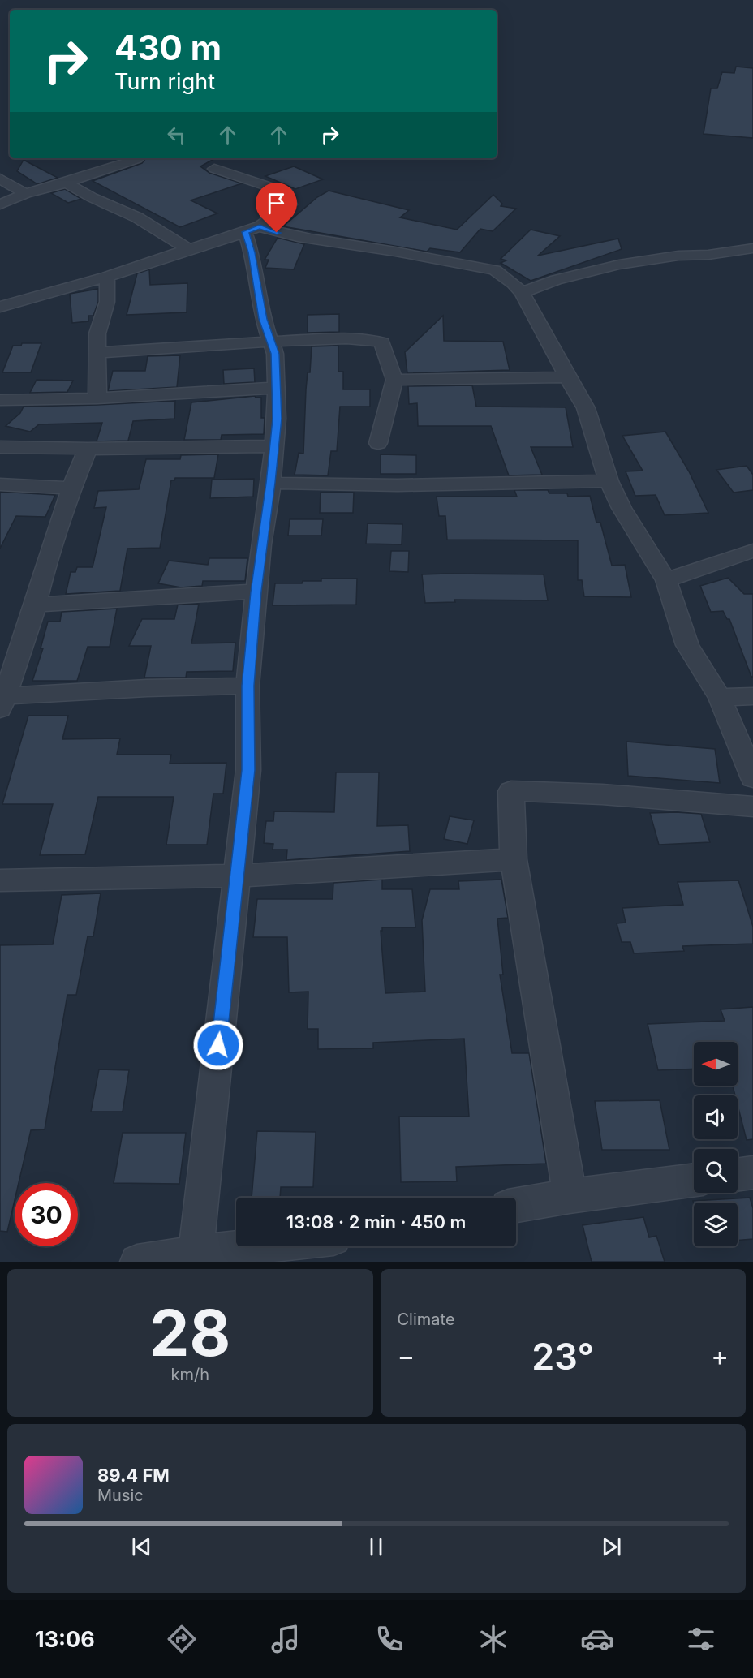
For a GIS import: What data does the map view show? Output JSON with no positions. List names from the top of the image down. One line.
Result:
{"north":"left","page":{"turn":["430 m","Turn right"],"limit":"30","trip":"13:08 · 2 min · 450 m","tile":[["28","km/h"],"Climate"],"heat":["−","23°","+"],"song":["89.4 FM","Music"],"tabs":"13:06"}}
